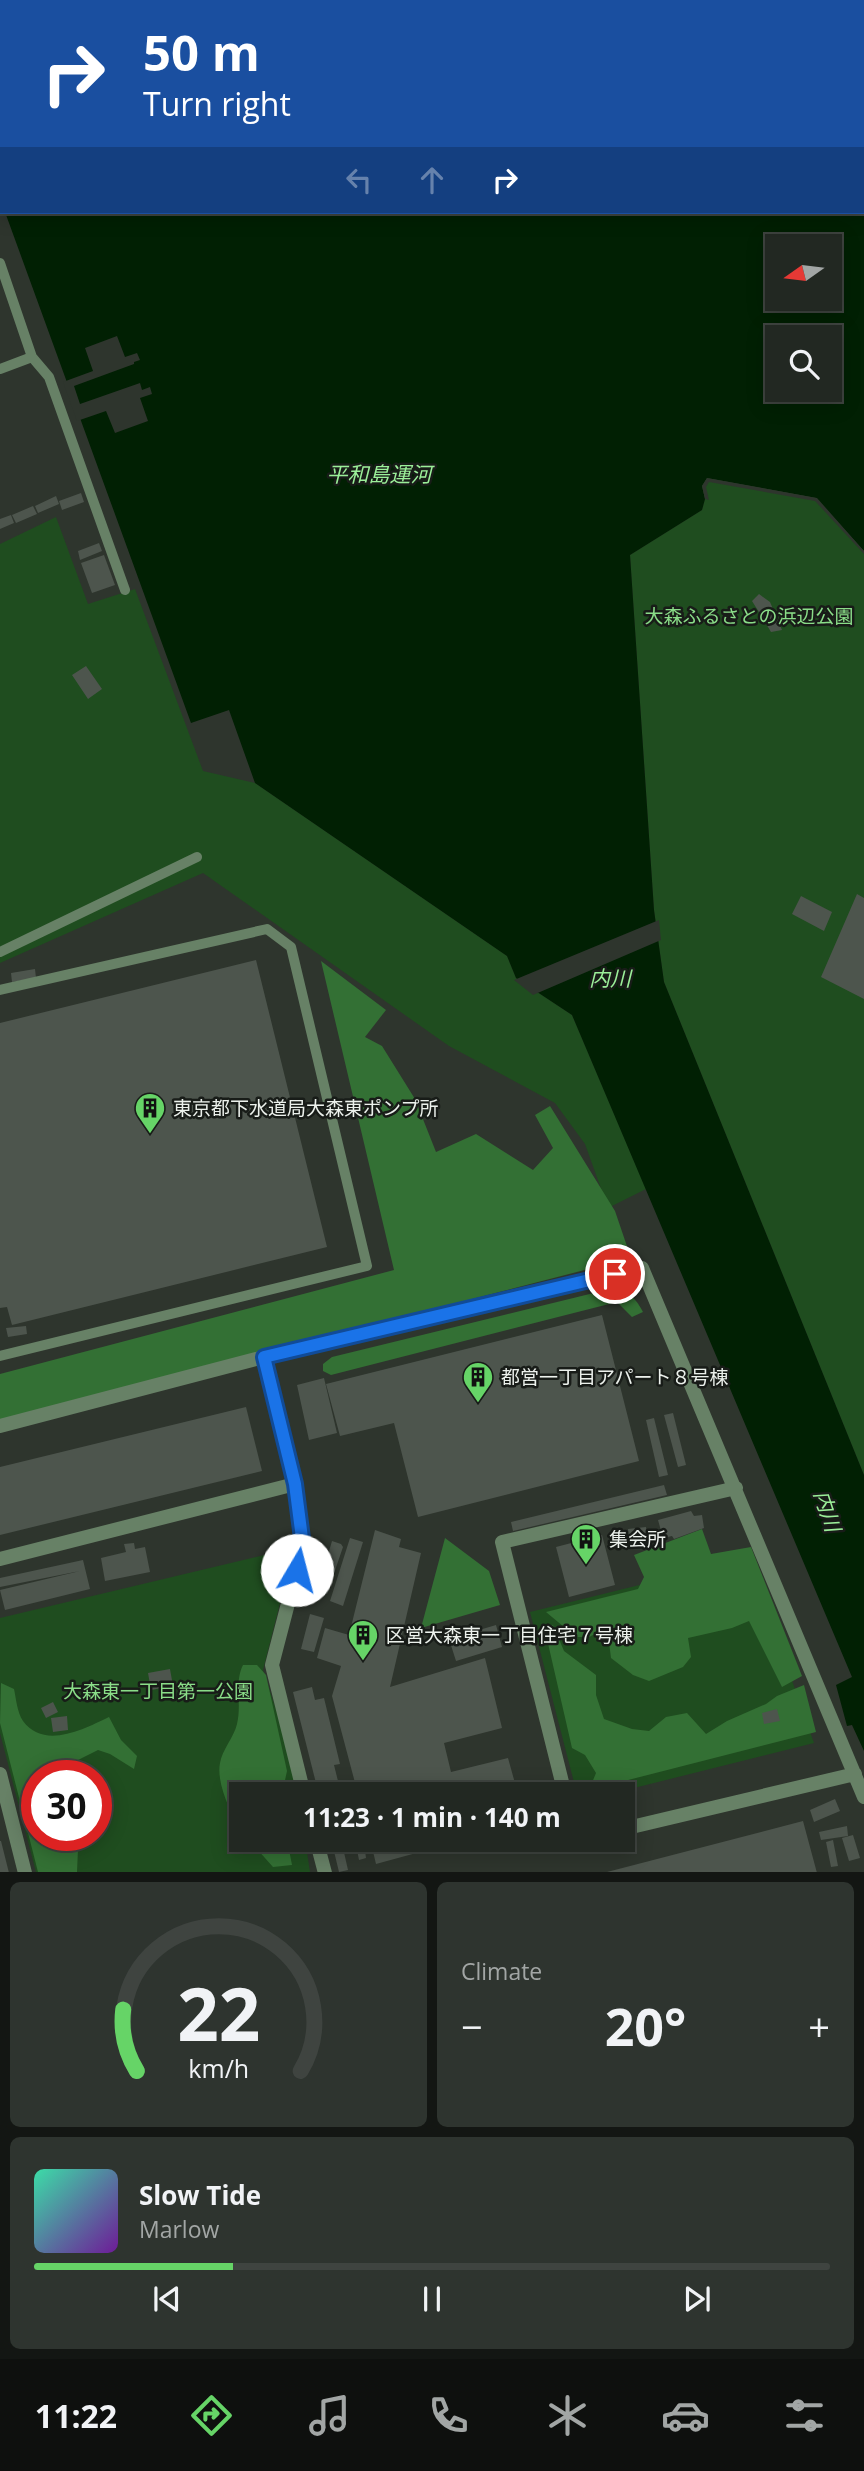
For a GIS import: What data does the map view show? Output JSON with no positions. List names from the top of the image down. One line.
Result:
{"water":["平和島運河","内川"],"parks":["大森ふるさとの浜辺公園","大森東一丁目第一公園"],"places":{"building":["東京都下水道局大森東ポンプ所","都営一丁目アパート８号棟","集会所","区営大森東一丁目住宅７号棟"]},"north":"left","page":{"turn":["50 m","Turn right"],"limit":"30","trip":"11:23 · 1 min · 140 m","tile":"Climate","heat":["−","20°","+"],"song":["Slow Tide","Marlow"],"tabs":"11:22","gauge":["22","km/h"]}}
